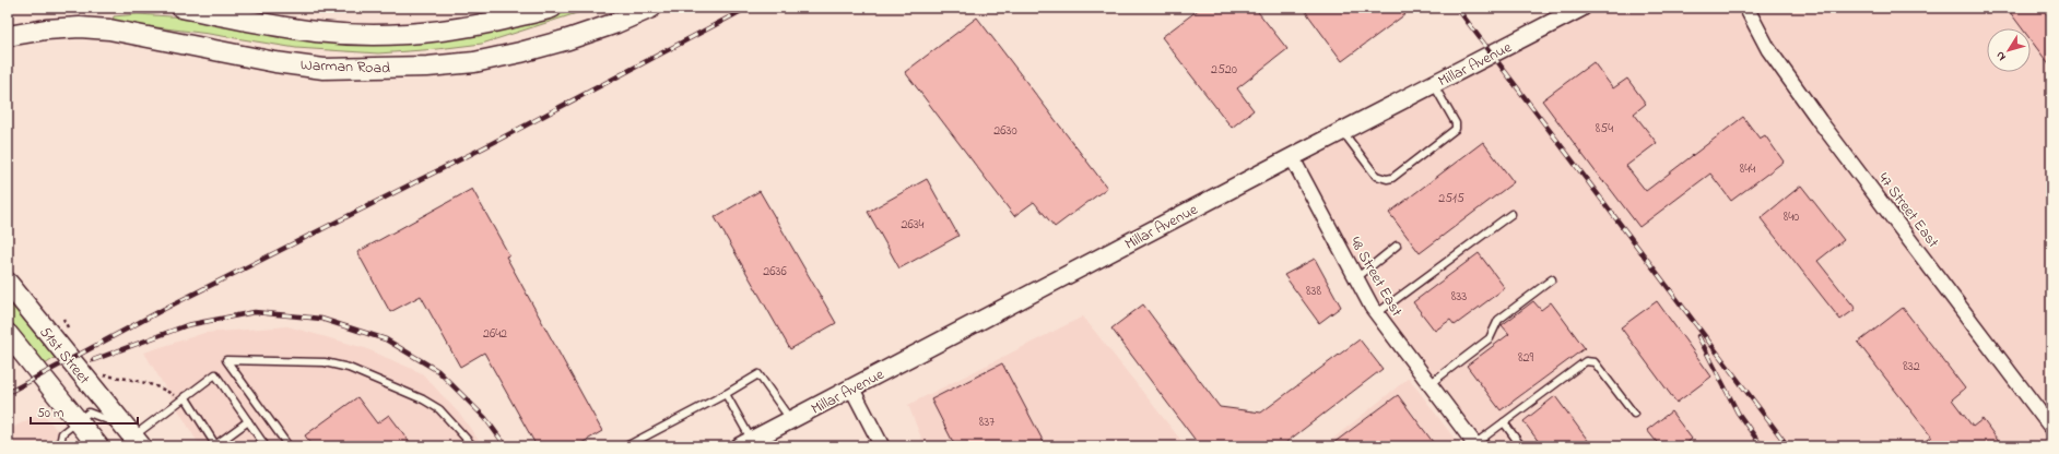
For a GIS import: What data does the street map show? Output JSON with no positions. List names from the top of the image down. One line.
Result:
{"streets":{"main road":["Warman Road","51st Street"],"street":["Millar Avenue","47 Street East","48 Street East"]},"crossings":[["Millar Avenue","48 Street East"]],"house_numbers":["2520","854","2630","844","2515","840","2634","2636","838","833","2642","829","832","837"],"scale_bar":"50 m","north":"bottom left"}
